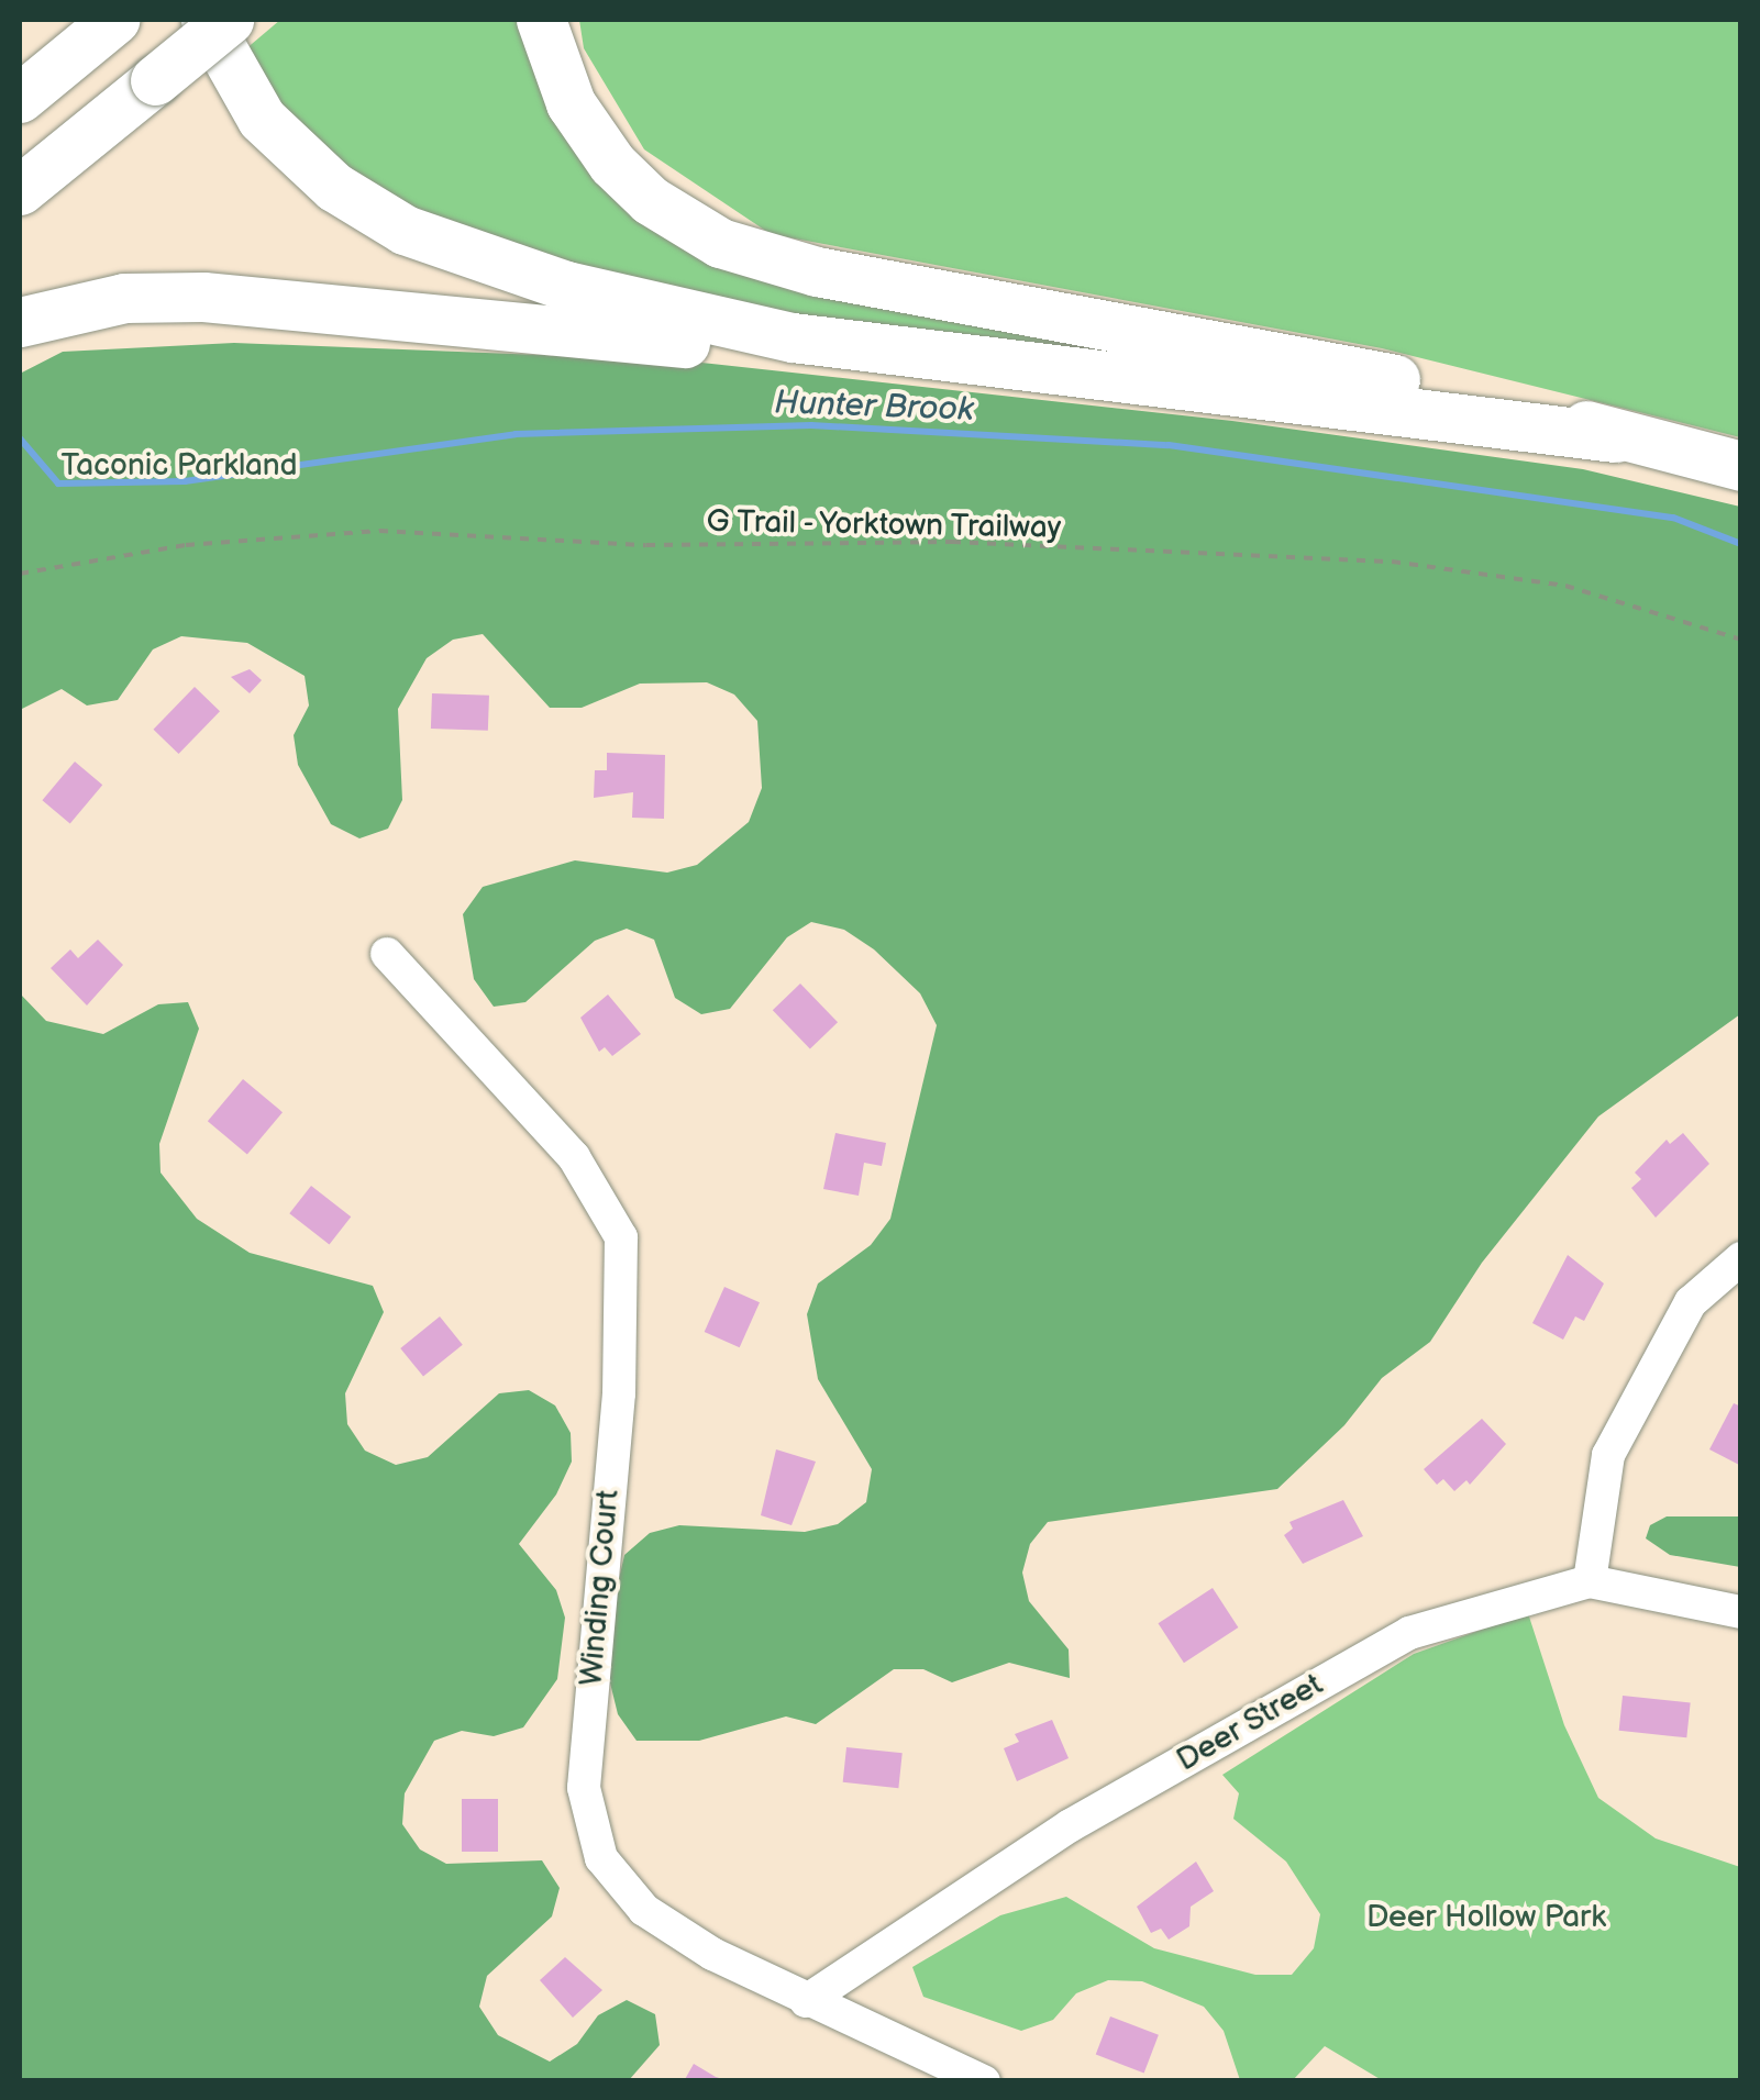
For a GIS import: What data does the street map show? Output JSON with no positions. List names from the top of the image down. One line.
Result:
{"streets":{"street":["Winding Court","Deer Street"],"path":["G Trail - Yorktown Trailway"]},"crossings":[["Winding Court","Deer Street"]],"water":["Hunter Brook"],"parks":["Taconic Parkland","Deer Hollow Park"]}
